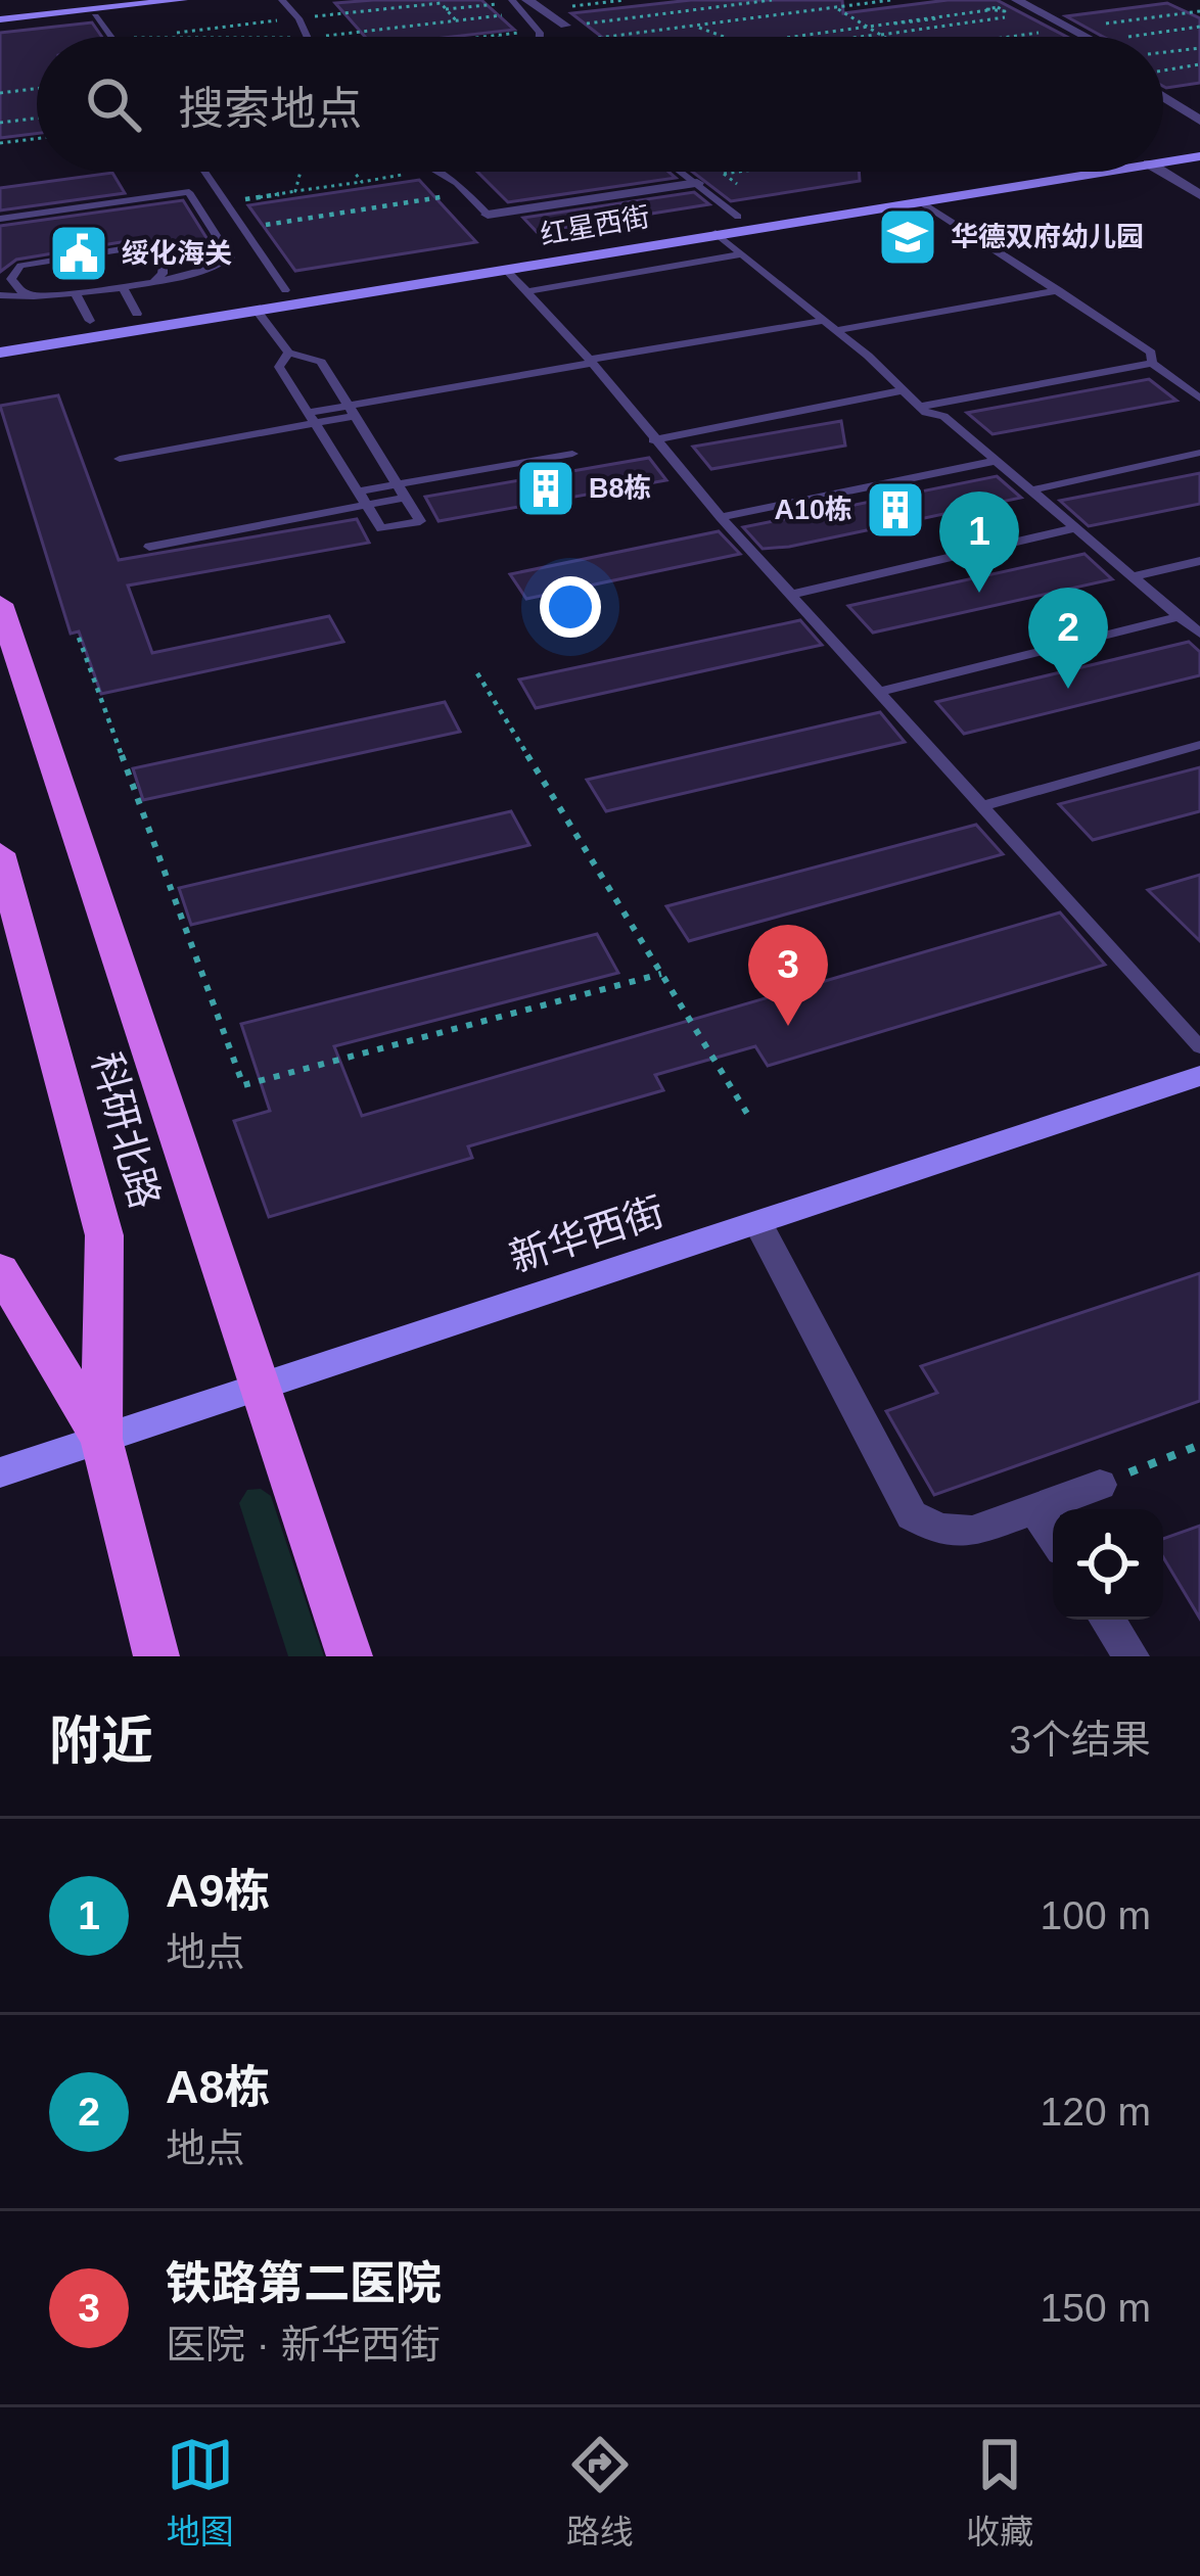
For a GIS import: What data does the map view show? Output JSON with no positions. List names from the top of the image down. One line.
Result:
{"streets":{"main road":["红星西街","科研北路","新华西街"]},"crossings":[["科研北路","新华西街"]],"places":{"school or university":["华德双府幼儿园"],"public building":["绥化海关"],"building":["B8栋","A10栋"]},"page":{"search":"搜索地点","pins":["1","2","3"],"heading":["附近","3个结果"],"list":[{"mark":"1","name":"A9栋","note":"地点","value":"100 m"},{"mark":"2","name":"A8栋","note":"地点","value":"120 m"},{"mark":"3","name":"铁路第二医院","note":"医院 · 新华西街","value":"150 m"}],"nav":["地图","路线","收藏"]}}
